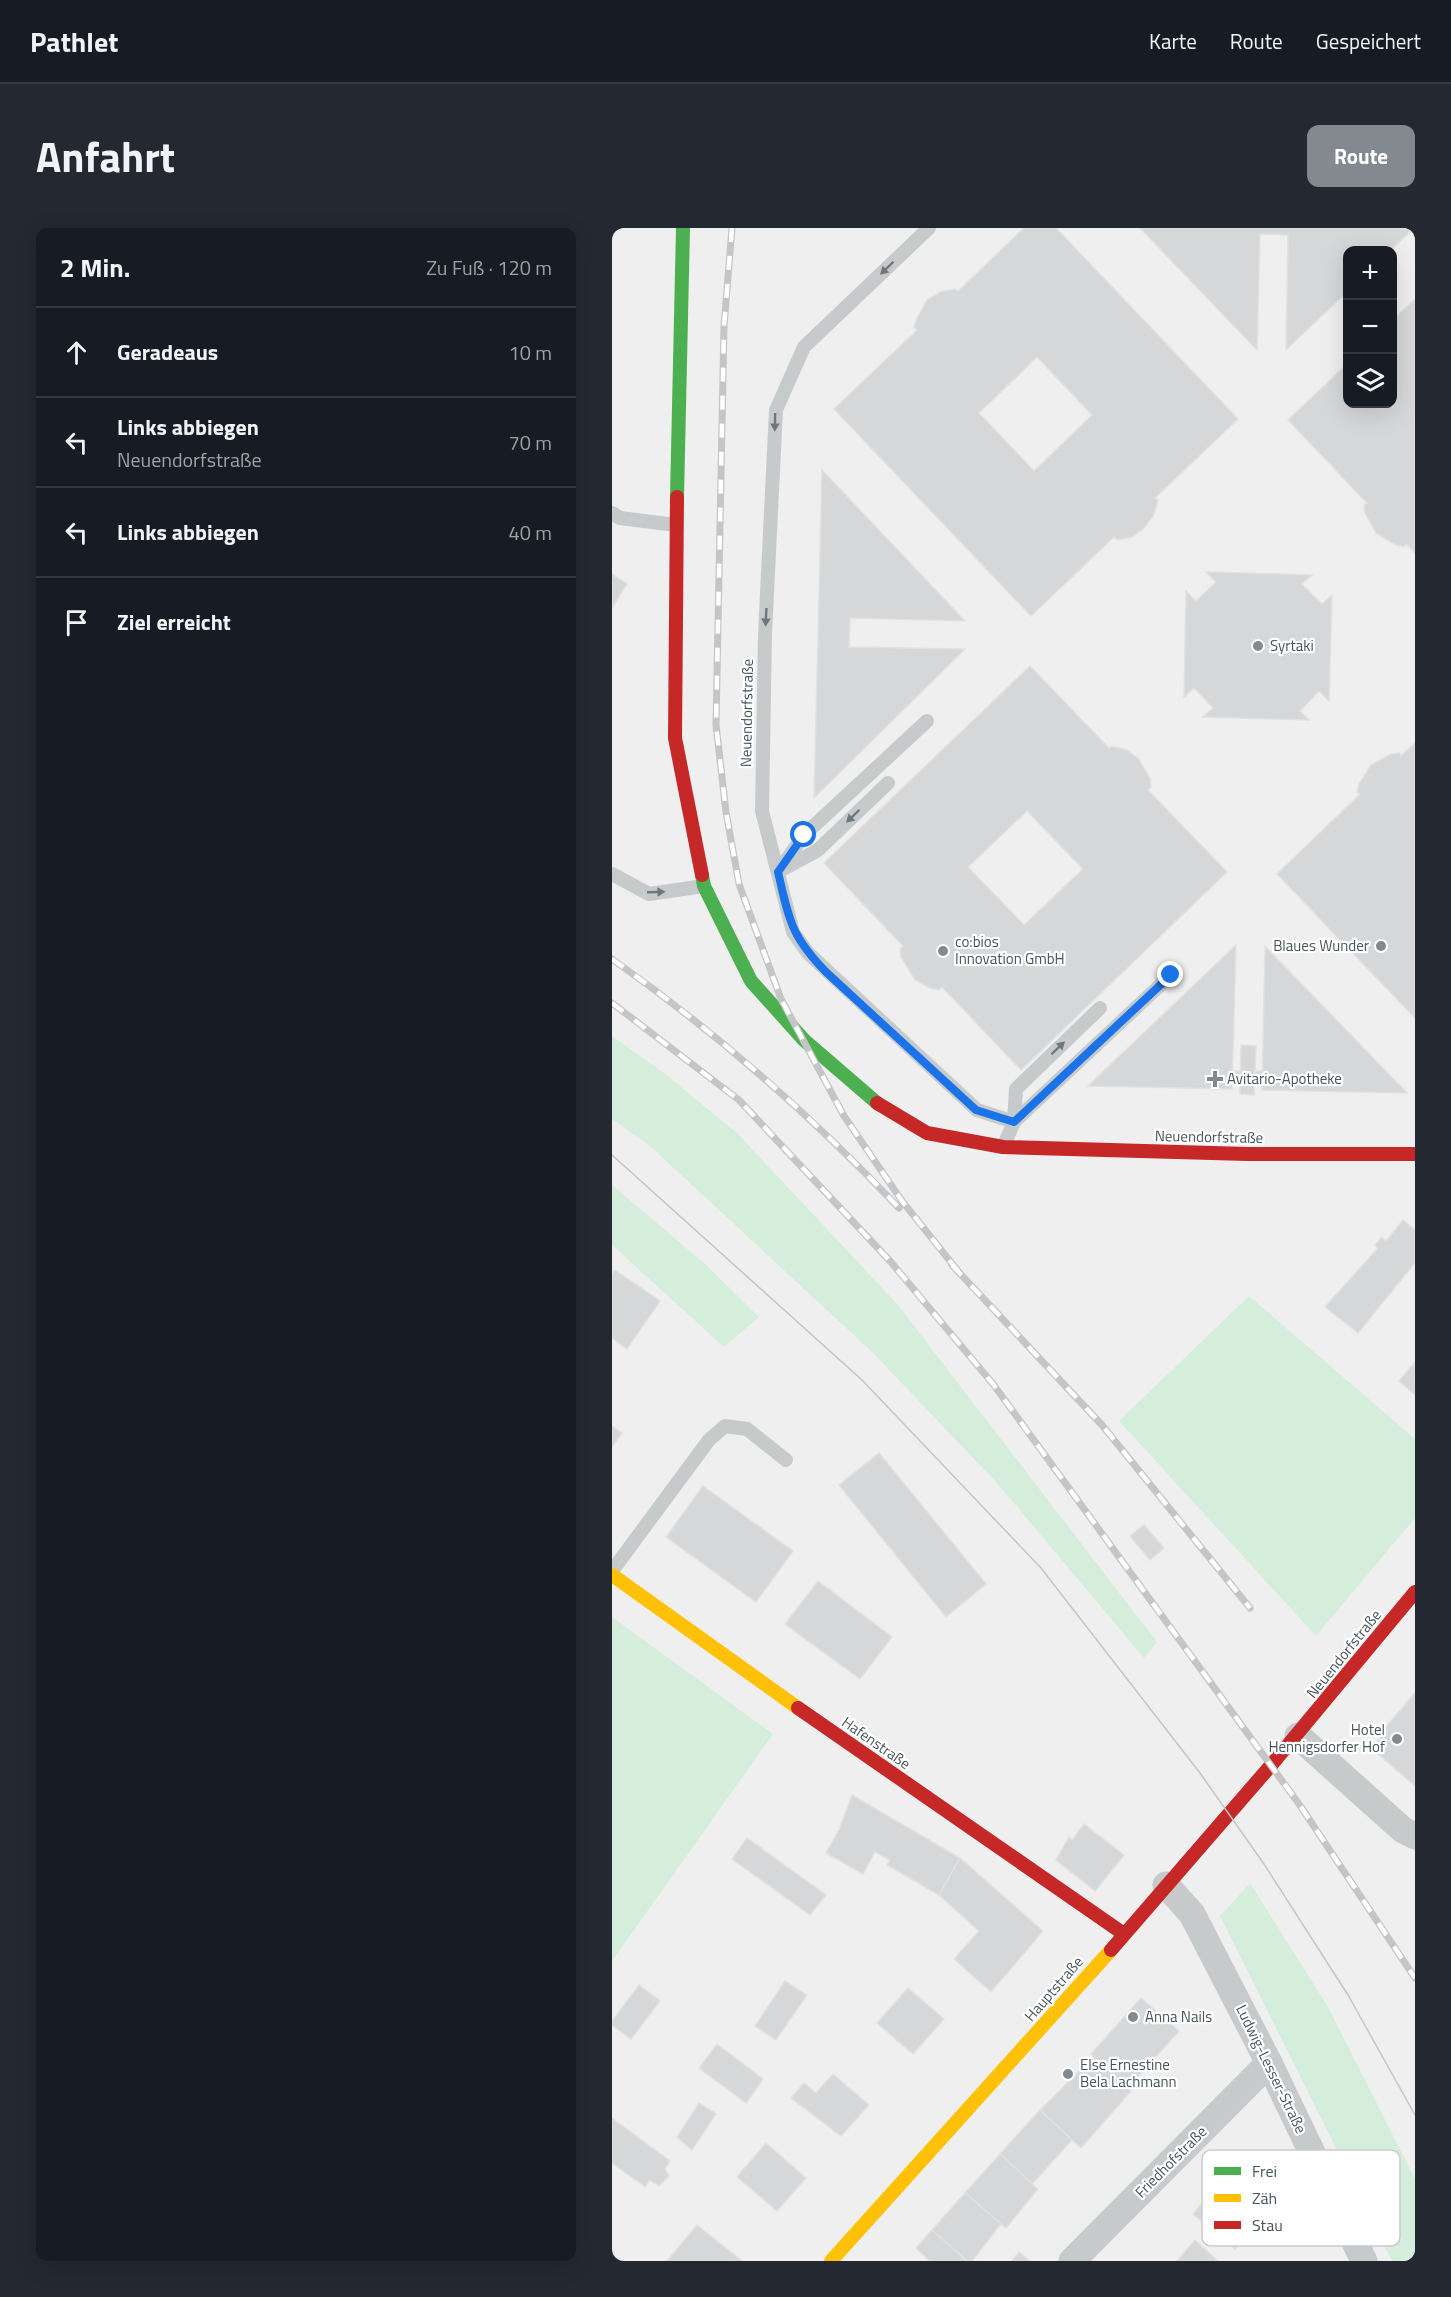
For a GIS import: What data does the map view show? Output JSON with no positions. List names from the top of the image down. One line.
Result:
{"streets":{"street":["Neuendorfstraße","Hafenstraße","Hauptstraße","Ludwig-Lesser-Straße","Friedhofstraße"]},"crossings":[["Neuendorfstraße","Hauptstraße"],["Hafenstraße","Hauptstraße"],["Hauptstraße","Ludwig-Lesser-Straße"],["Ludwig-Lesser-Straße","Friedhofstraße"]],"places":{"other":["Syrtaki","Blaues Wunder","co:bios Innovation GmbH","Hotel Hennigsdorfer Hof","Anna Nails","Else Ernestine Bela Lachmann"],"health":["Avitario-Apotheke"]},"legend":["Frei","Zäh","Stau"],"page":{"header":"Pathlet","nav":["Karte","Route","Gespeichert"],"title":"Anfahrt","buttons":"Route","heading":["2 Min.","Zu Fuß · 120 m"],"map_buttons":["+","−"],"list":[["Geradeaus","10 m"],["Links abbiegen","Neuendorfstraße","70 m"],["Links abbiegen","40 m"],"Ziel erreicht"]}}
